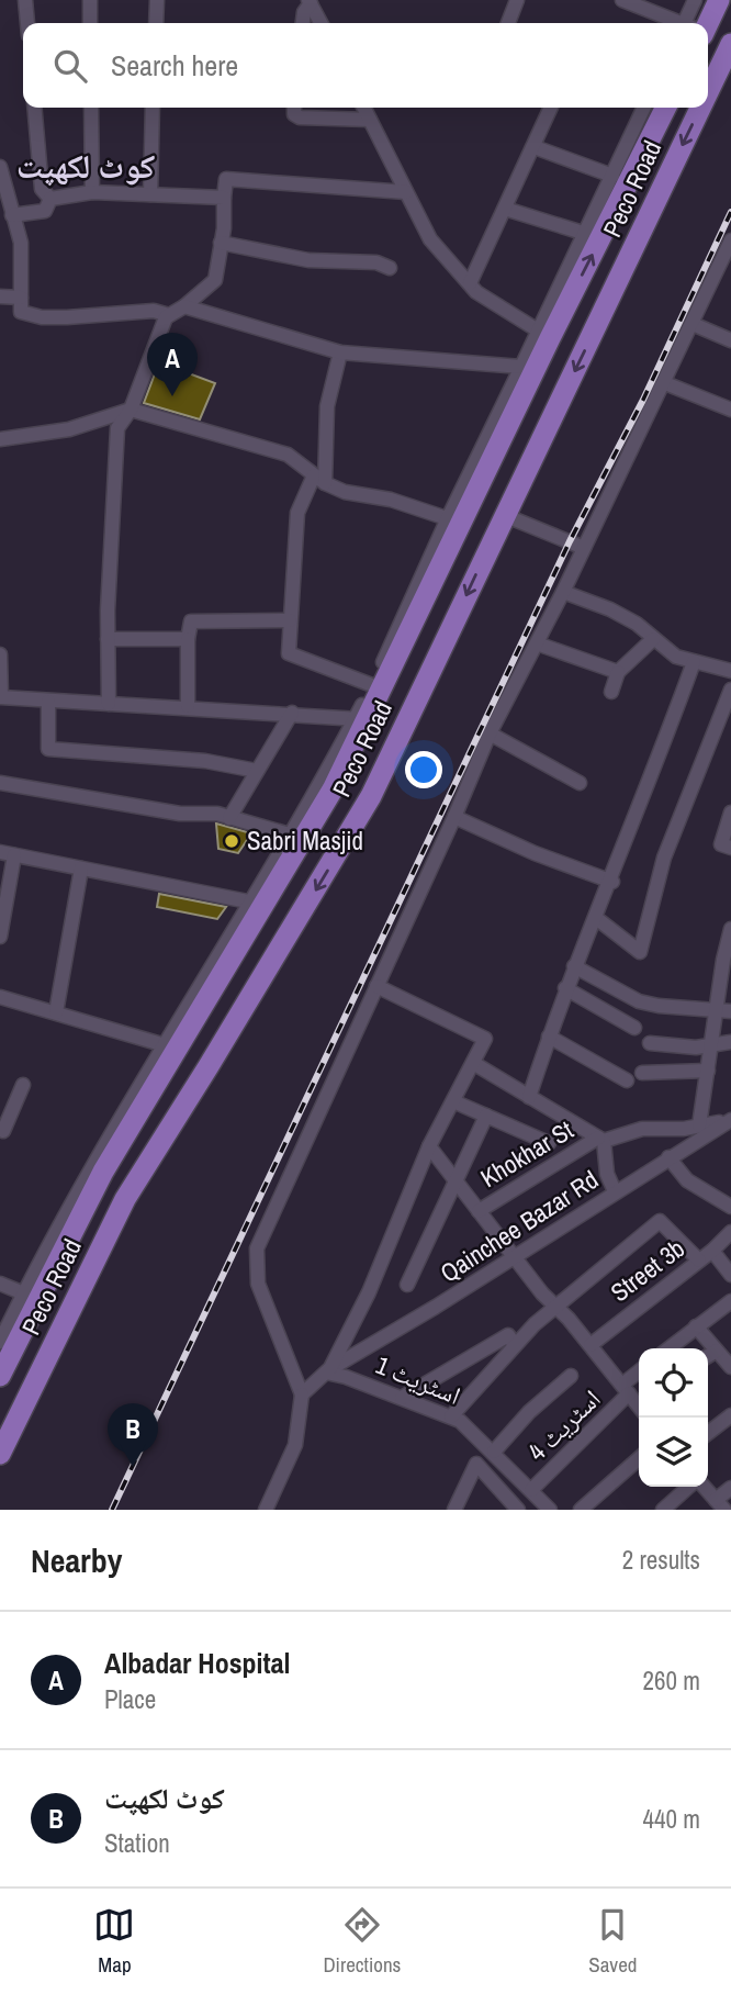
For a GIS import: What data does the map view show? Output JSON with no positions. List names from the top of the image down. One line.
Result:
{"streets":{"main road":["Peco Road"],"street":["Khokhar St","Qainchee Bazar Rd","Street 3b","اسٹریٹ 1","اسٹریٹ 4"]},"crossings":[["Khokhar St","Qainchee Bazar Rd"],["Qainchee Bazar Rd","اسٹریٹ 1"],["اسٹریٹ 1","اسٹریٹ 4"]],"districts":["کوٹ لکھپت"],"places":["Sabri Masjid"],"page":{"search":"Search here","pins":["A","B"],"heading":["Nearby","2 results"],"list":[{"mark":"A","name":"Albadar Hospital","note":"Place","value":"260 m"},{"mark":"B","name":"کوٹ لکھپت","note":"Station","value":"440 m"}],"nav":["Map","Directions","Saved"]}}
